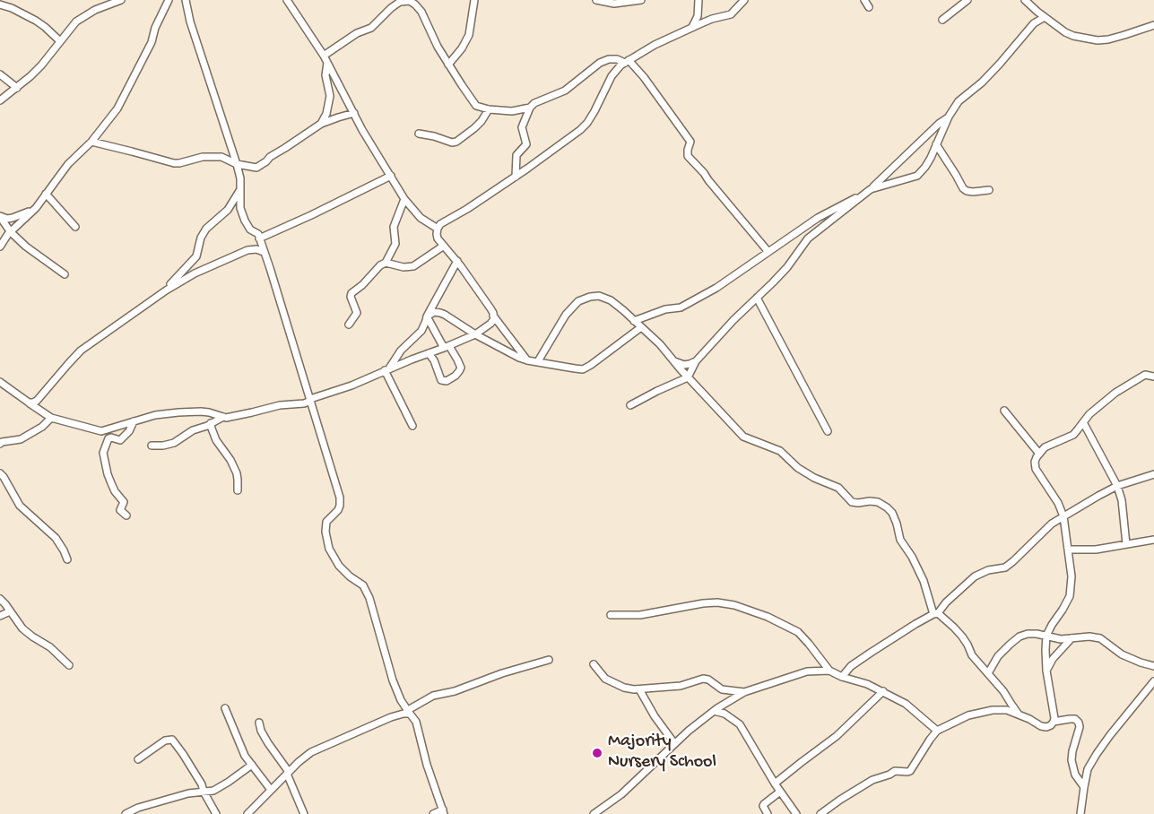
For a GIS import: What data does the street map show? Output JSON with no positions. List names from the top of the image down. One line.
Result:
{"places":["Majority Nursery School"]}
